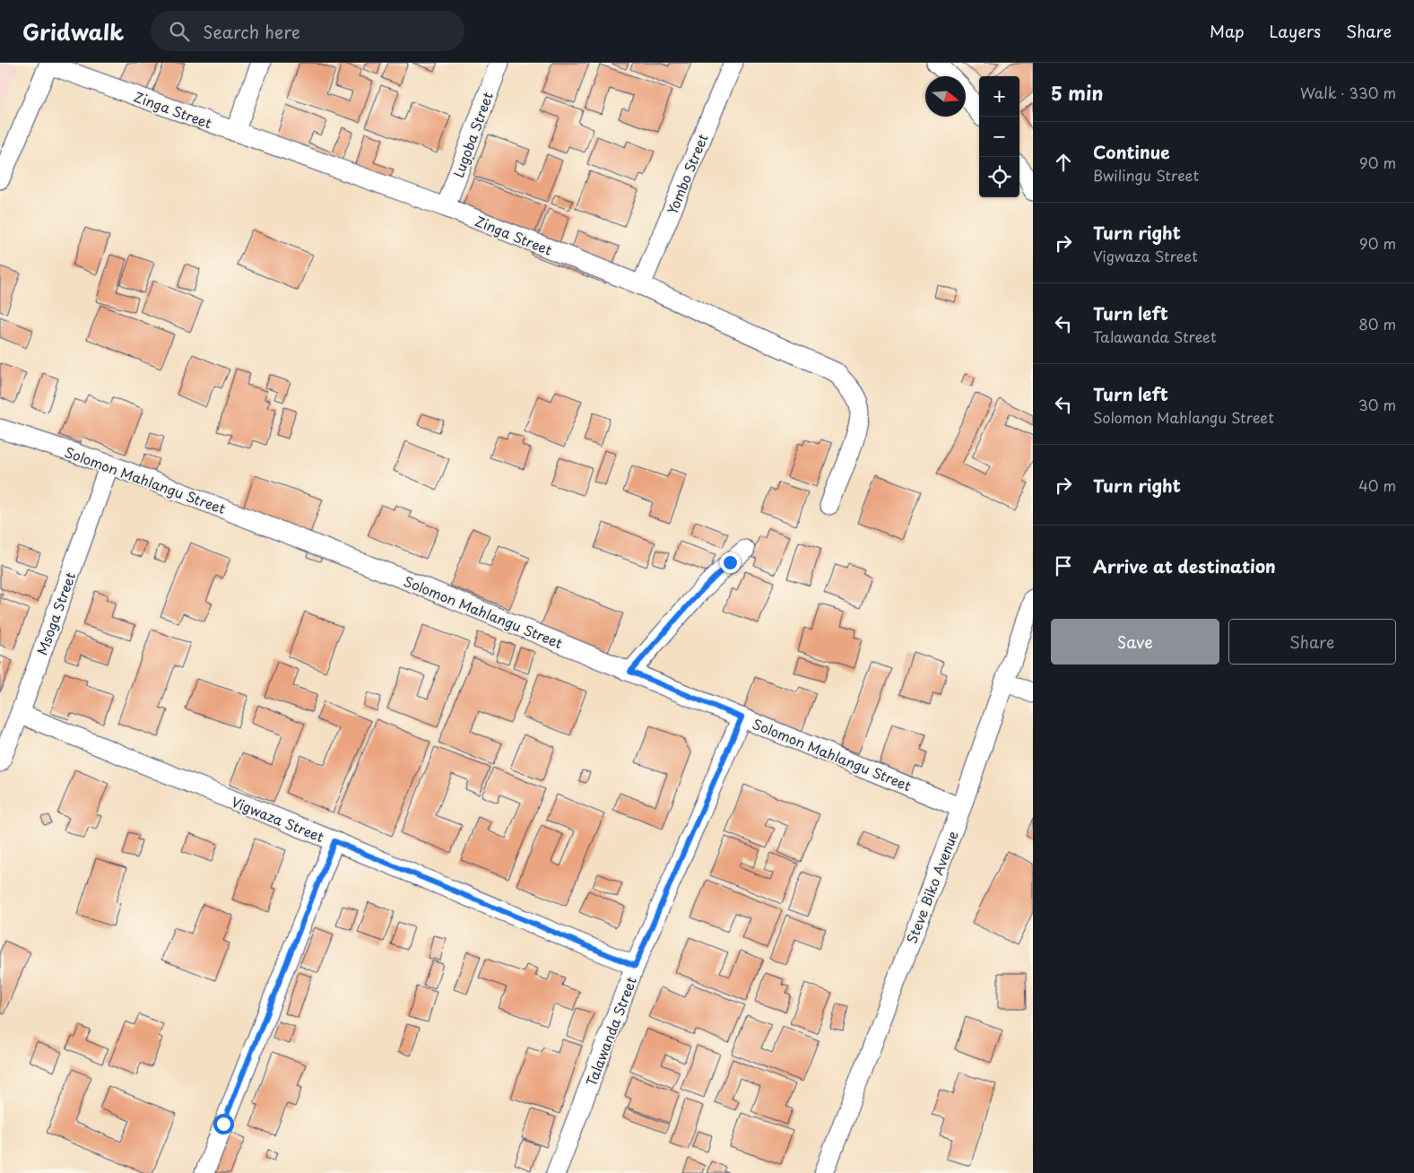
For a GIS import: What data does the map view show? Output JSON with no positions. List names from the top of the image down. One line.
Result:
{"streets":{"street":["Zinga Street","Lugoba Street","Yombo Street","Solomon Mahlangu Street","Msoga Street","Vigwaza Street","Steve Biko Avenue","Talawanda Street"]},"crossings":[["Zinga Street","Lugoba Street"],["Zinga Street","Yombo Street"],["Solomon Mahlangu Street","Msoga Street"],["Solomon Mahlangu Street","Steve Biko Avenue"],["Solomon Mahlangu Street","Talawanda Street"],["Msoga Street","Vigwaza Street"],["Vigwaza Street","Talawanda Street"]],"north":"right","page":{"header":"Gridwalk","search":"Search here","nav":["Map","Layers","Share"],"heading":["5 min","Walk · 330 m"],"map_buttons":["+","−"],"list":[["Continue","Bwilingu Street","90 m"],["Turn right","Vigwaza Street","90 m"],["Turn left","Talawanda Street","80 m"],["Turn left","Solomon Mahlangu Street","30 m"],["Turn right","40 m"],"Arrive at destination"],"buttons":["Save","Share"]}}
